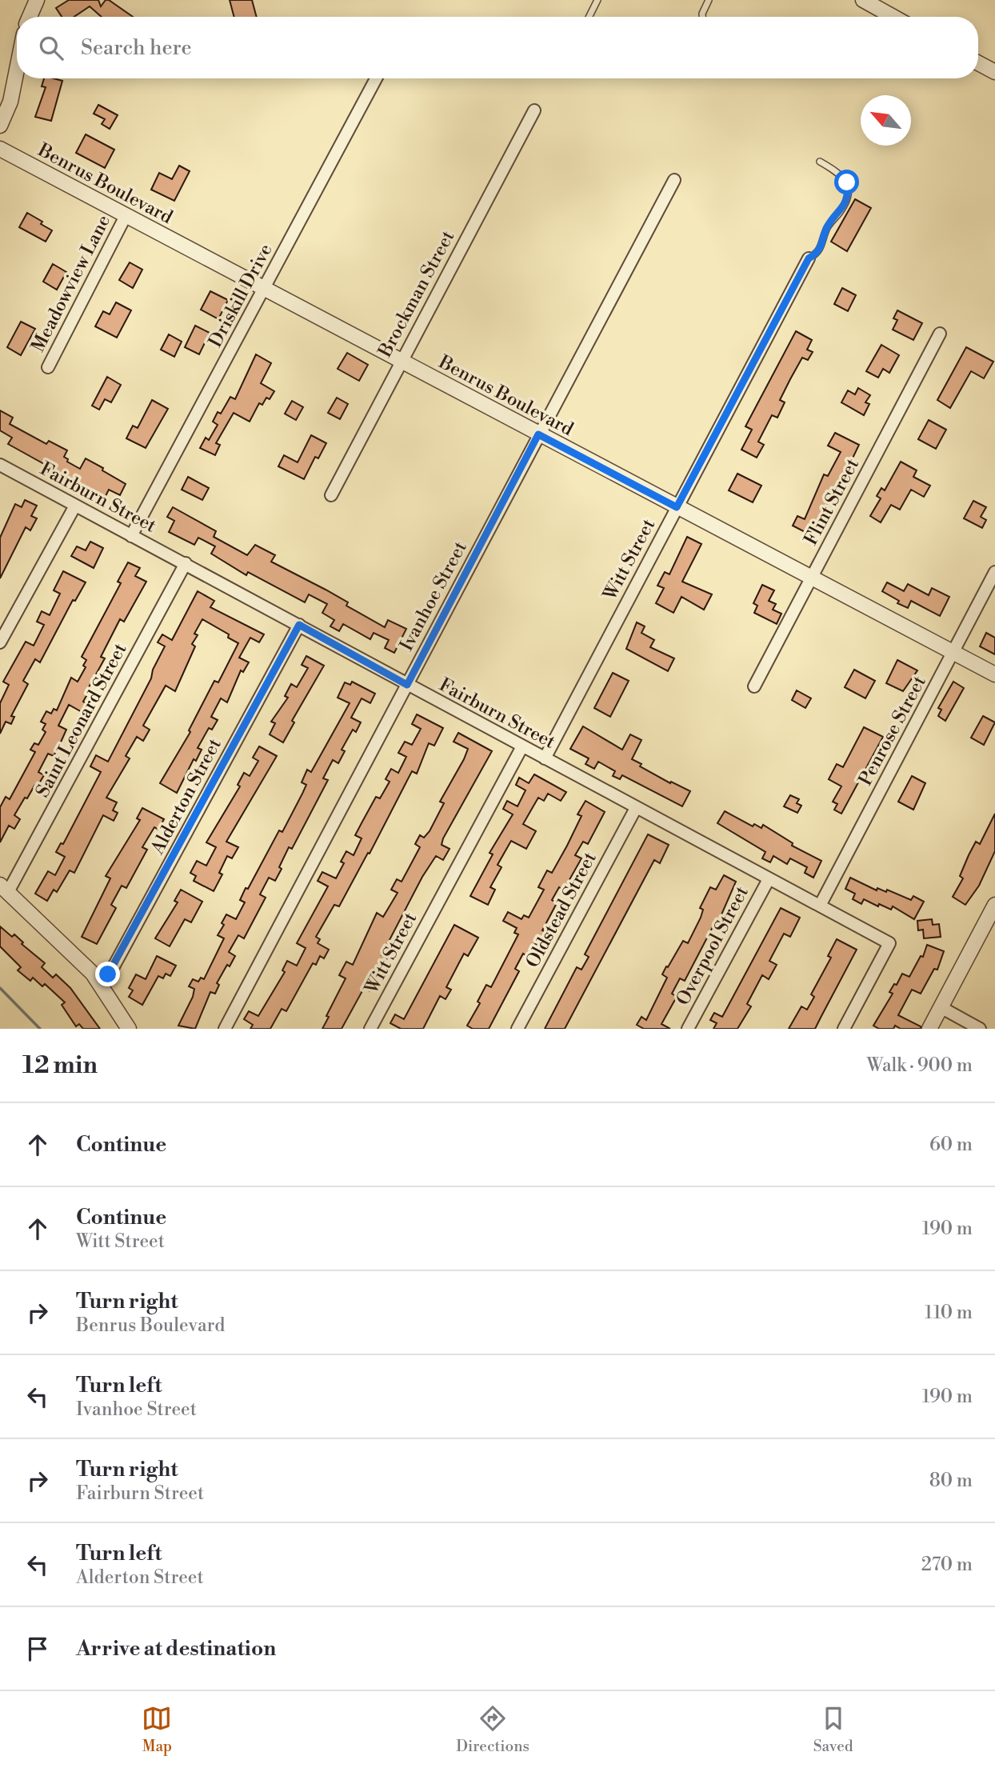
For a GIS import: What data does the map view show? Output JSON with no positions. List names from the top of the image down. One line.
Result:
{"streets":{"street":["Benrus Boulevard","Meadowview Lane","Brockman Street","Driskill Drive","Fairburn Street","Flint Street","Witt Street","Ivanhoe Street","Saint Leonard Street","Penrose Street","Alderton Street","Oldstead Street","Overpool Street"]},"crossings":[["Benrus Boulevard","Meadowview Lane"],["Benrus Boulevard","Brockman Street"],["Benrus Boulevard","Driskill Drive"],["Benrus Boulevard","Flint Street"],["Benrus Boulevard","Witt Street"],["Benrus Boulevard","Ivanhoe Street"],["Benrus Boulevard","Penrose Street"],["Driskill Drive","Fairburn Street"],["Fairburn Street","Witt Street"],["Fairburn Street","Ivanhoe Street"],["Fairburn Street","Saint Leonard Street"],["Fairburn Street","Penrose Street"],["Fairburn Street","Alderton Street"],["Fairburn Street","Oldstead Street"],["Fairburn Street","Overpool Street"]],"north":"top left","page":{"search":"Search here","heading":["12 min","Walk · 900 m"],"list":[["Continue","60 m"],["Continue","Witt Street","190 m"],["Turn right","Benrus Boulevard","110 m"],["Turn left","Ivanhoe Street","190 m"],["Turn right","Fairburn Street","80 m"],["Turn left","Alderton Street","270 m"],"Arrive at destination"],"nav":["Map","Directions","Saved"]}}
